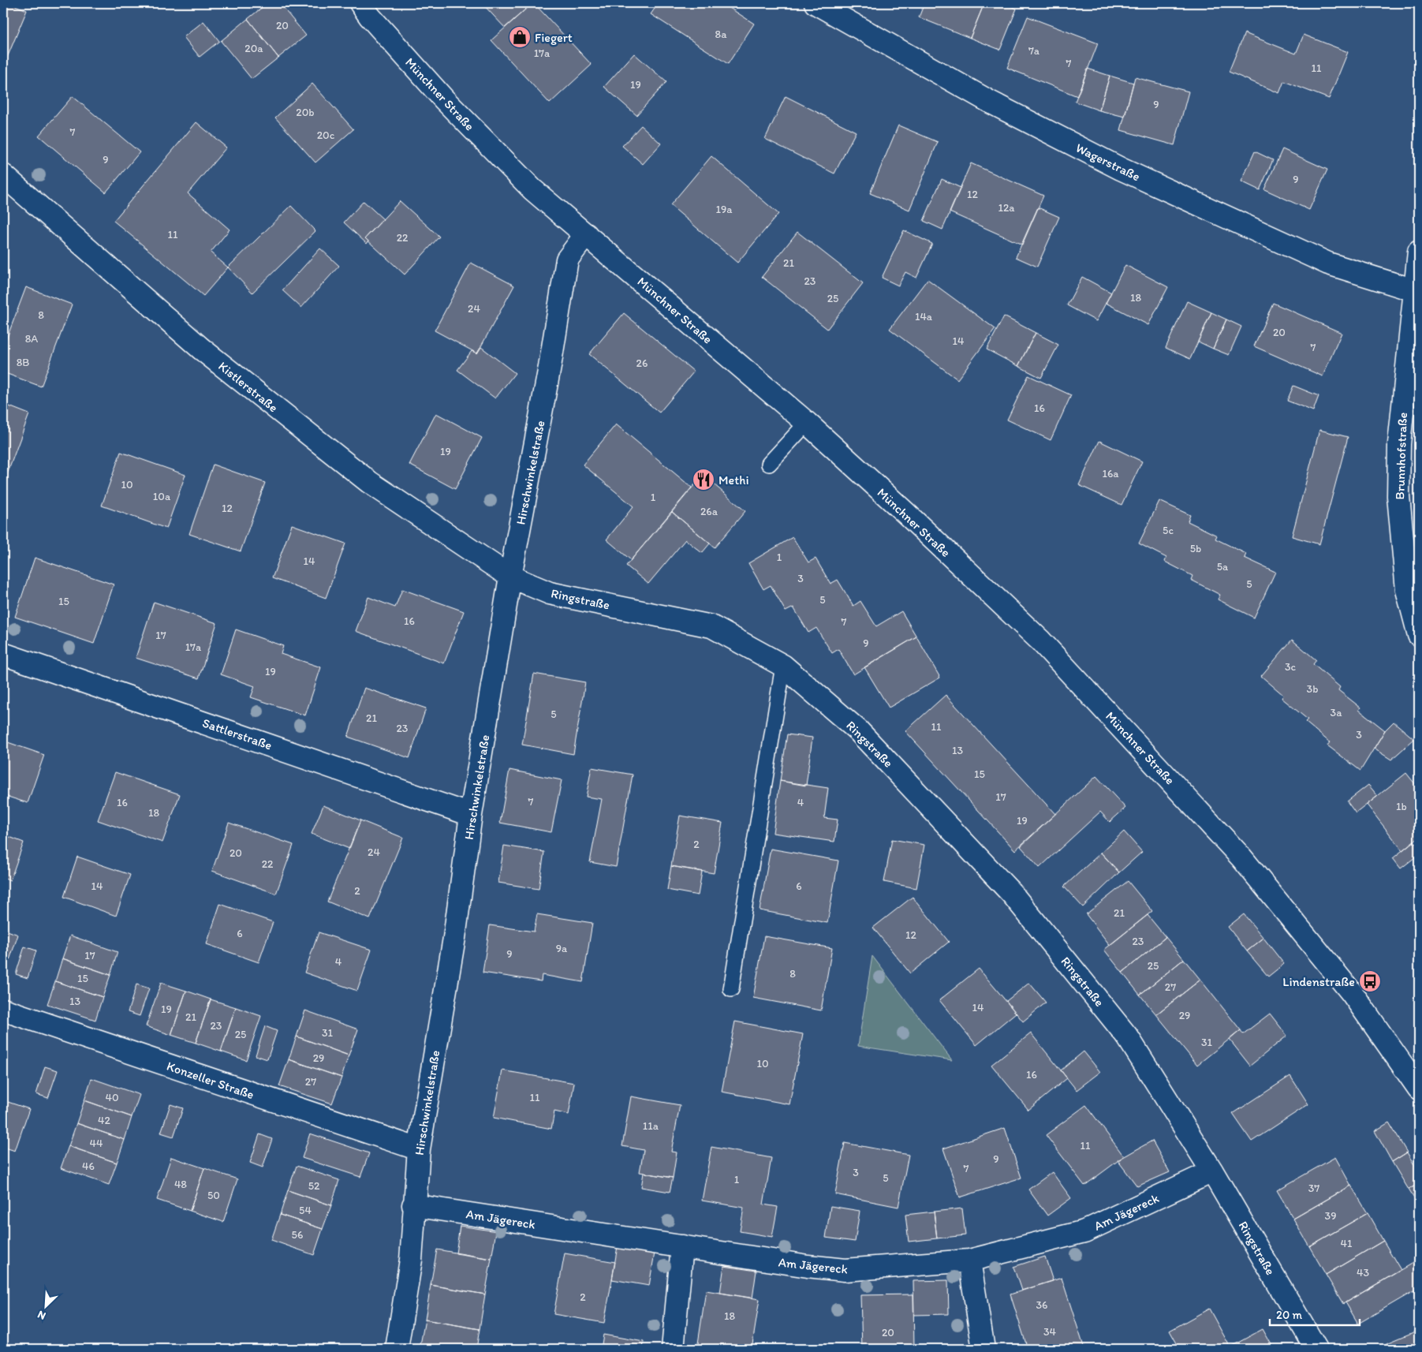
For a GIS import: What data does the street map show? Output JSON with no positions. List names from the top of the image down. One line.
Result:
{"streets":{"street":["Münchner Straße","Wagerstraße","Kistlerstraße","Brunnhofstraße","Hirschwinkelstraße","Ringstraße","Sattlerstraße","Konzeller Straße","Am Jägereck"]},"crossings":[["Münchner Straße","Hirschwinkelstraße"],["Wagerstraße","Brunnhofstraße"],["Kistlerstraße","Hirschwinkelstraße"],["Kistlerstraße","Ringstraße"],["Hirschwinkelstraße","Ringstraße"],["Hirschwinkelstraße","Sattlerstraße"],["Hirschwinkelstraße","Konzeller Straße"],["Hirschwinkelstraße","Am Jägereck"],["Ringstraße","Am Jägereck"]],"places":{"shop":["Fiegert"],"restaurant":["Methi"],"bus stop":["Lindenstraße"]},"house_numbers":["20","8a","20a","7a","17a","7","11","19","9","20b","7","20c","9","9","12","12a","19a","11","22","21","23","18","25","24","8","14a","20","8A","14","7","8B","26","16","19","16a","10","10a","1","12","26a","5c","5b","1","14","5a","3","5","5","15","16","7","17","9","17a","3c","19","3b","3a","5","21","11","23","3","13","15","17","7","16","4","1b","18","19","2","24","20","22","14","6","2","21","6","12","23","9a","9","17","4","25","8","15","27","13","14","19","29","21","23","31","25","31","29","10","16","27","40","11","42","11a","44","11","9","46","7","3","5","1","48","52","37","50","54","39","56","41","43","2","36","18","34","20"],"scale_bar":"20 m","north":"bottom left"}
